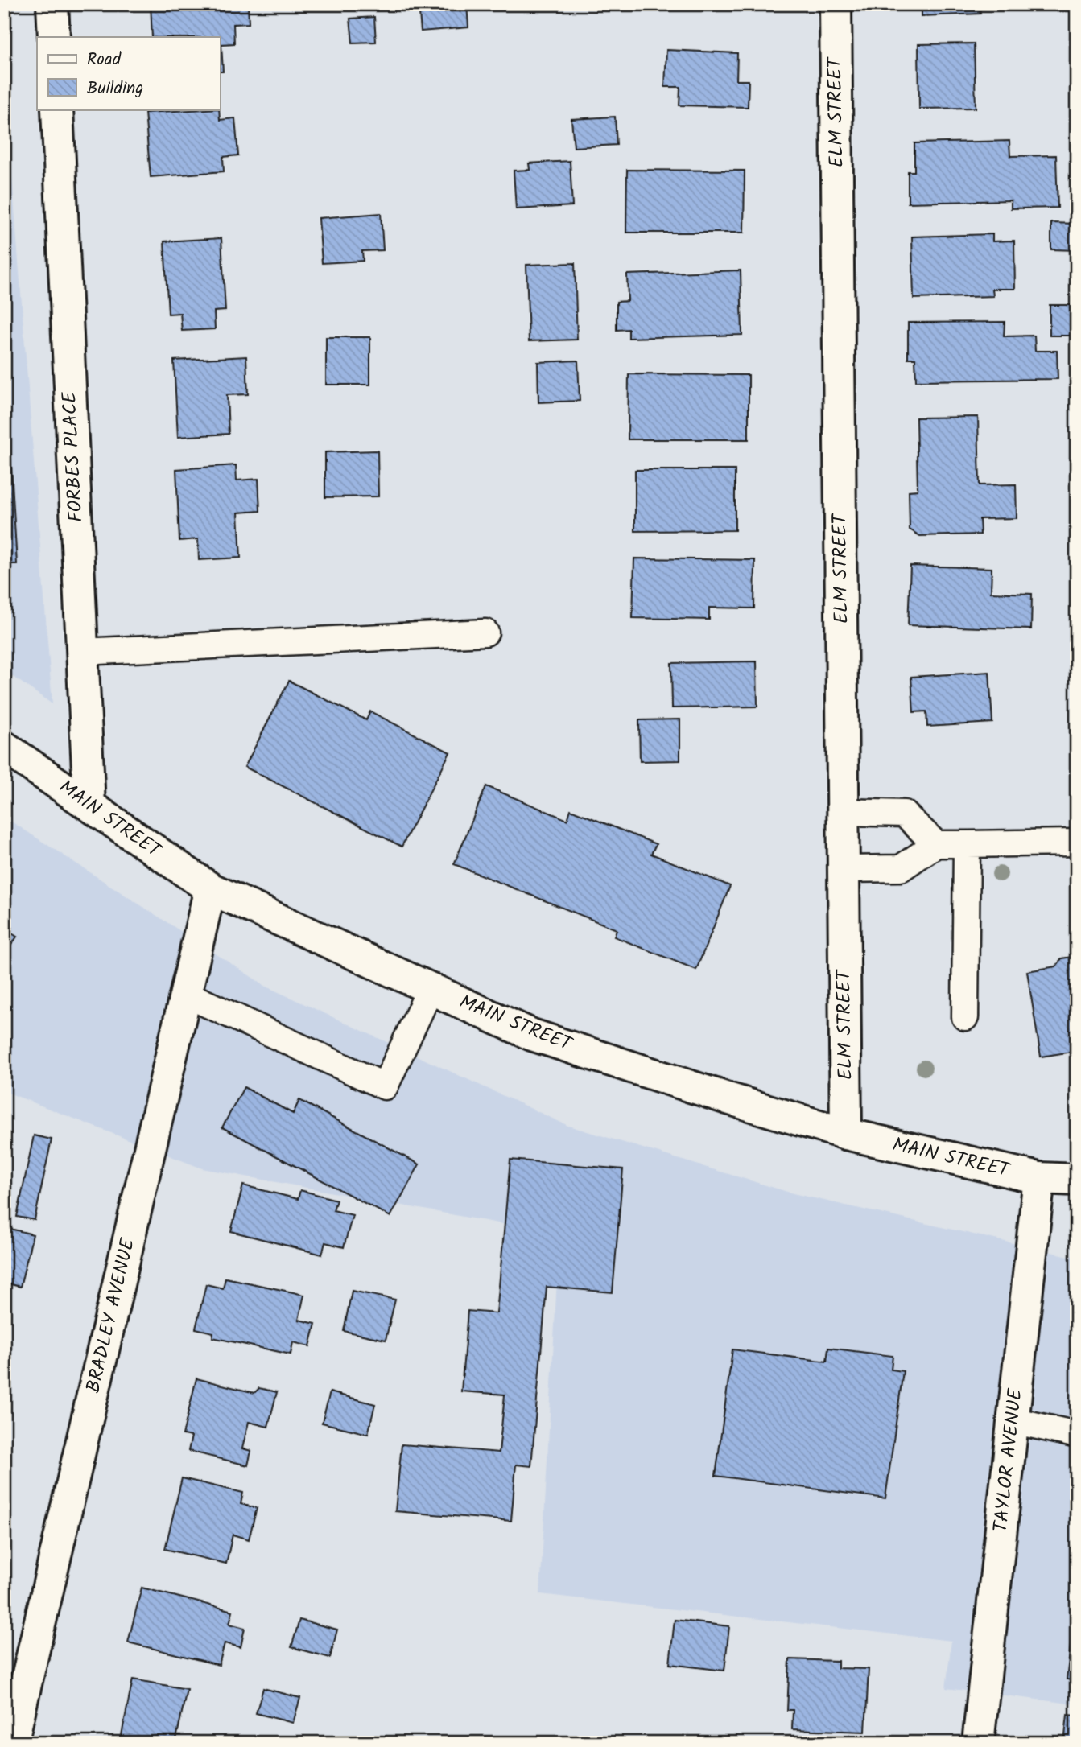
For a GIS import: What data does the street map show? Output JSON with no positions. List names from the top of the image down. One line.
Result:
{"streets":{"street":["ELM STREET","FORBES PLACE","MAIN STREET","BRADLEY AVENUE","TAYLOR AVENUE"]},"crossings":[["ELM STREET","MAIN STREET"],["FORBES PLACE","MAIN STREET"],["MAIN STREET","BRADLEY AVENUE"],["MAIN STREET","TAYLOR AVENUE"]],"legend":["Road","Building"]}
